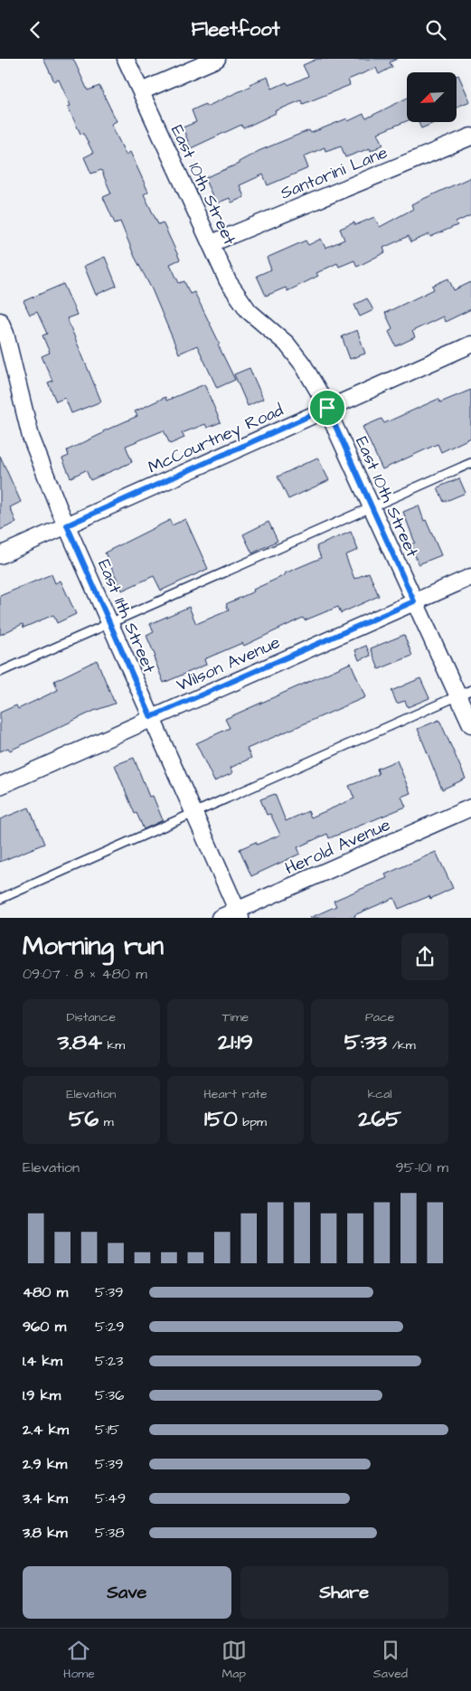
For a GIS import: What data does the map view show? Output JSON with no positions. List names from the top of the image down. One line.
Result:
{"streets":{"street":["Santorini Lane","East 10th Street","McCourtney Road","East 11th Street","Wilson Avenue","Herold Avenue"]},"crossings":[["Santorini Lane","East 10th Street"],["East 10th Street","McCourtney Road"],["East 10th Street","Wilson Avenue"],["McCourtney Road","East 11th Street"],["East 11th Street","Wilson Avenue"],["East 11th Street","Herold Avenue"]],"north":"bottom left","page":{"header":"Fleetfoot","heading":["Morning run","09:07 · 8 × 480 m"],"stats":[["Distance","3.84 km"],["Time","21:19"],["Pace","5:33 /km"],["Elevation","56 m"],["Heart rate","150 bpm"],["kcal","265"]],"chart":["Elevation","95–101 m"],"list":[{"name":"480 m","note":"5:39"},{"name":"960 m","note":"5:29"},{"name":"1.4 km","note":"5:23"},{"name":"1.9 km","note":"5:36"},{"name":"2.4 km","note":"5:15"},{"name":"2.9 km","note":"5:39"},{"name":"3.4 km","note":"5:49"},{"name":"3.8 km","note":"5:38"}],"buttons":["Save","Share"],"tabs":["Home","Map","Saved"]}}
